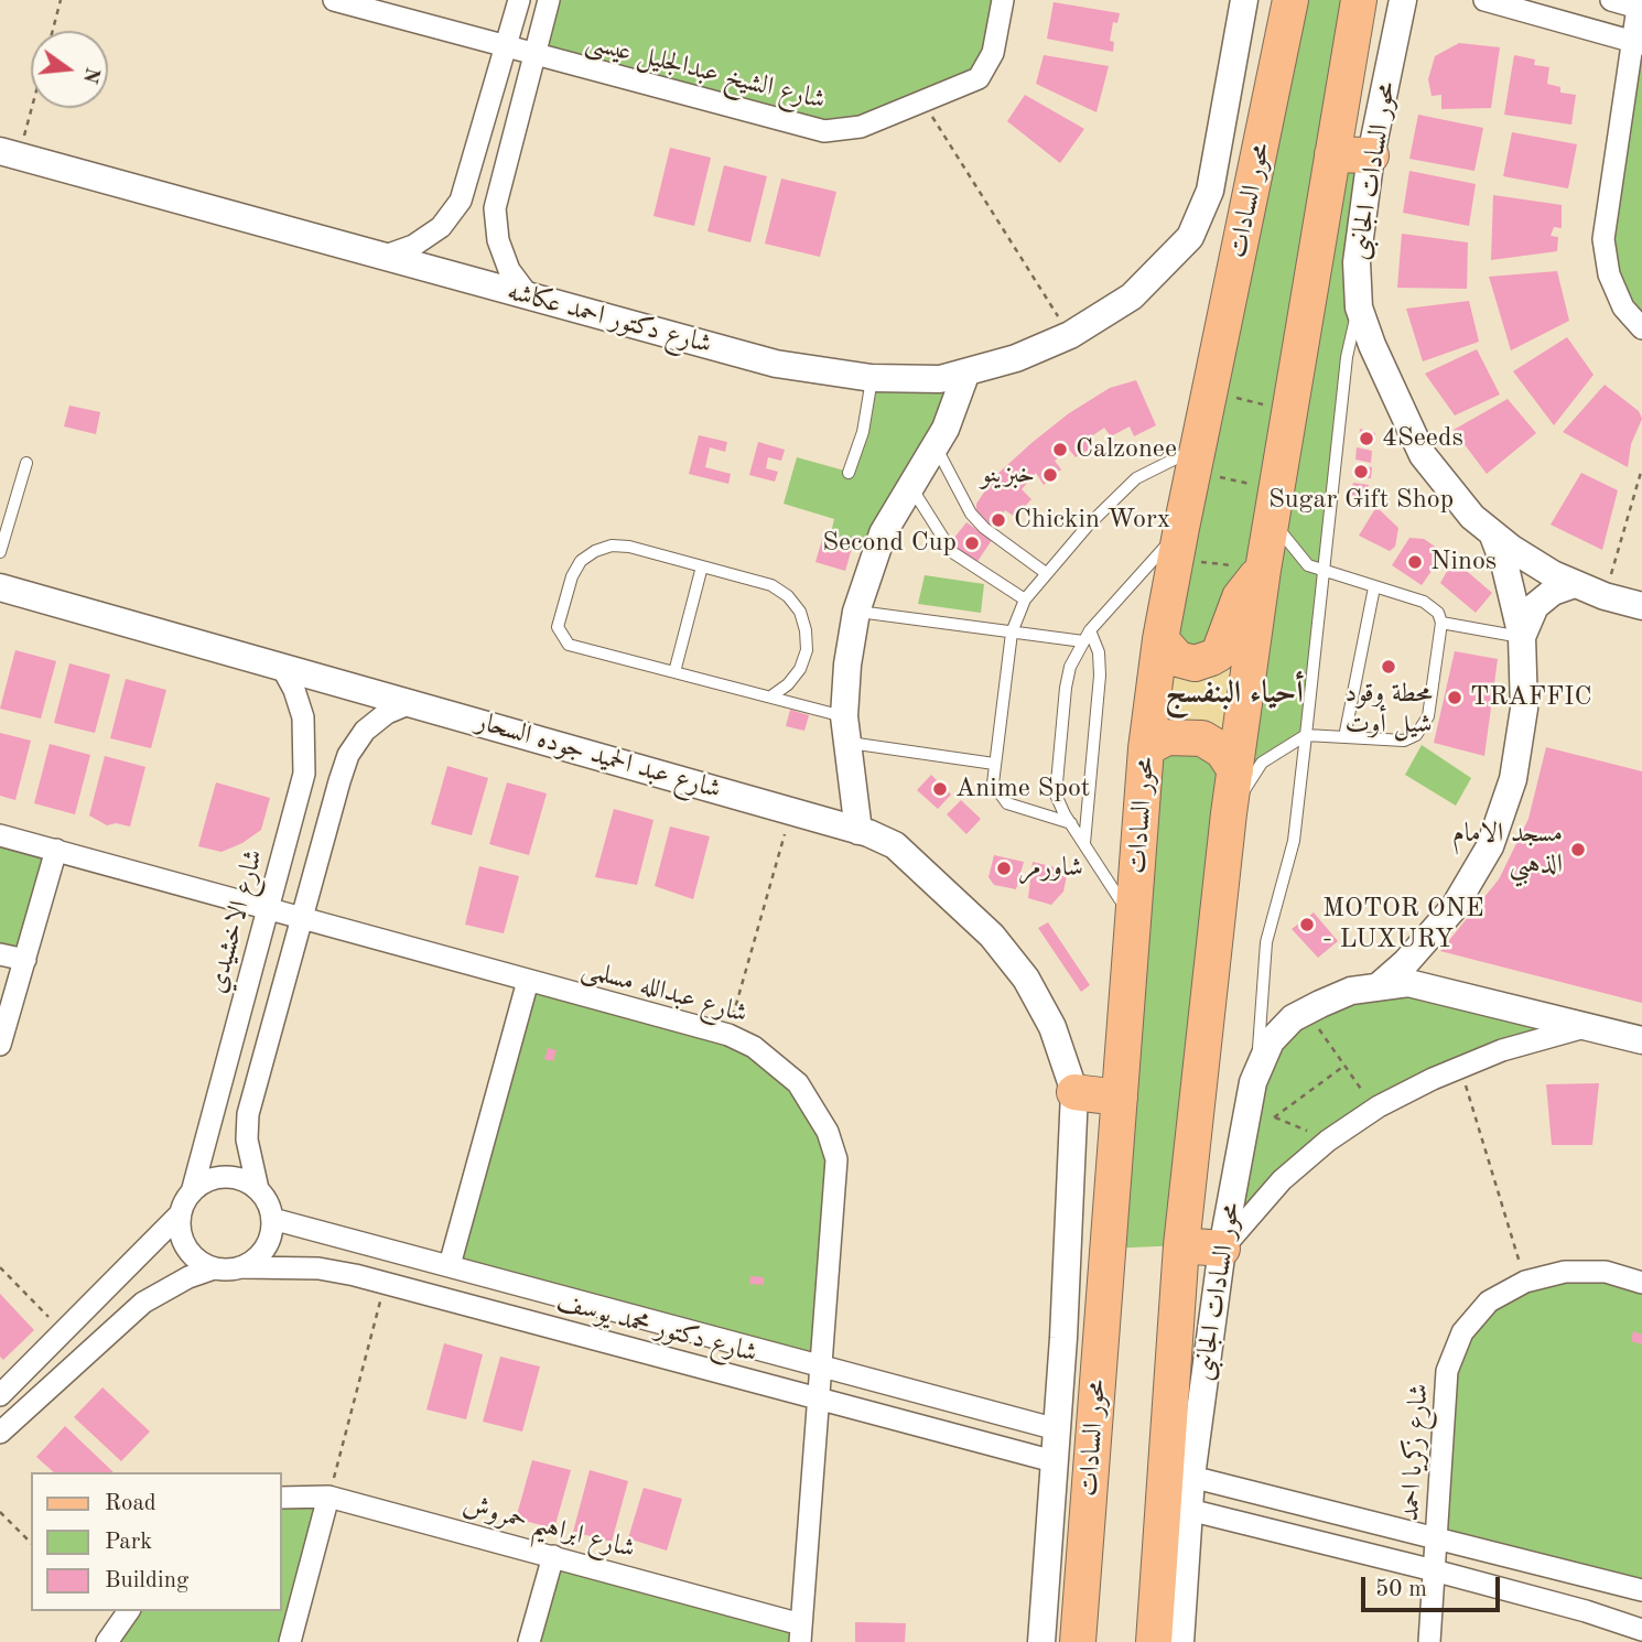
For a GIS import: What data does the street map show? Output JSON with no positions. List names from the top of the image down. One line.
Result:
{"streets":{"main road":["محور السادات"],"street":["شارع الشيخ عبدالجليل عيسى","محور السادات الجانبى","شارع دكتور احمد عكاشه","شارع عبد الحميد جوده السحار","شارع الاخشيدي","شارع عبدالله مسلمى","شارع دكتور محمد يوسف","شارع زكريا احمد","شارع ابراهيم حمروش"]},"crossings":[["شارع عبد الحميد جوده السحار","شارع الاخشيدي"],["شارع الاخشيدي","شارع عبدالله مسلمى"],["شارع الاخشيدي","شارع دكتور محمد يوسف"],["شارع عبدالله مسلمى","شارع دكتور محمد يوسف"],["شارع عبدالله مسلمى","شارع ابراهيم حمروش"]],"districts":["أحياء البنفسج"],"places":["4Seeds","Calzonee","Sugar Gift Shop","خبزينو","Chickin Worx","Second Cup","Ninos","محطة وقود شيل أوت","TRAFFIC","Anime Spot","مسجد الامام الذهبي","شاورمر","MOTOR ONE - LUXURY"],"legend":["Road","Park","Building"],"scale_bar":"50 m","north":"right"}
